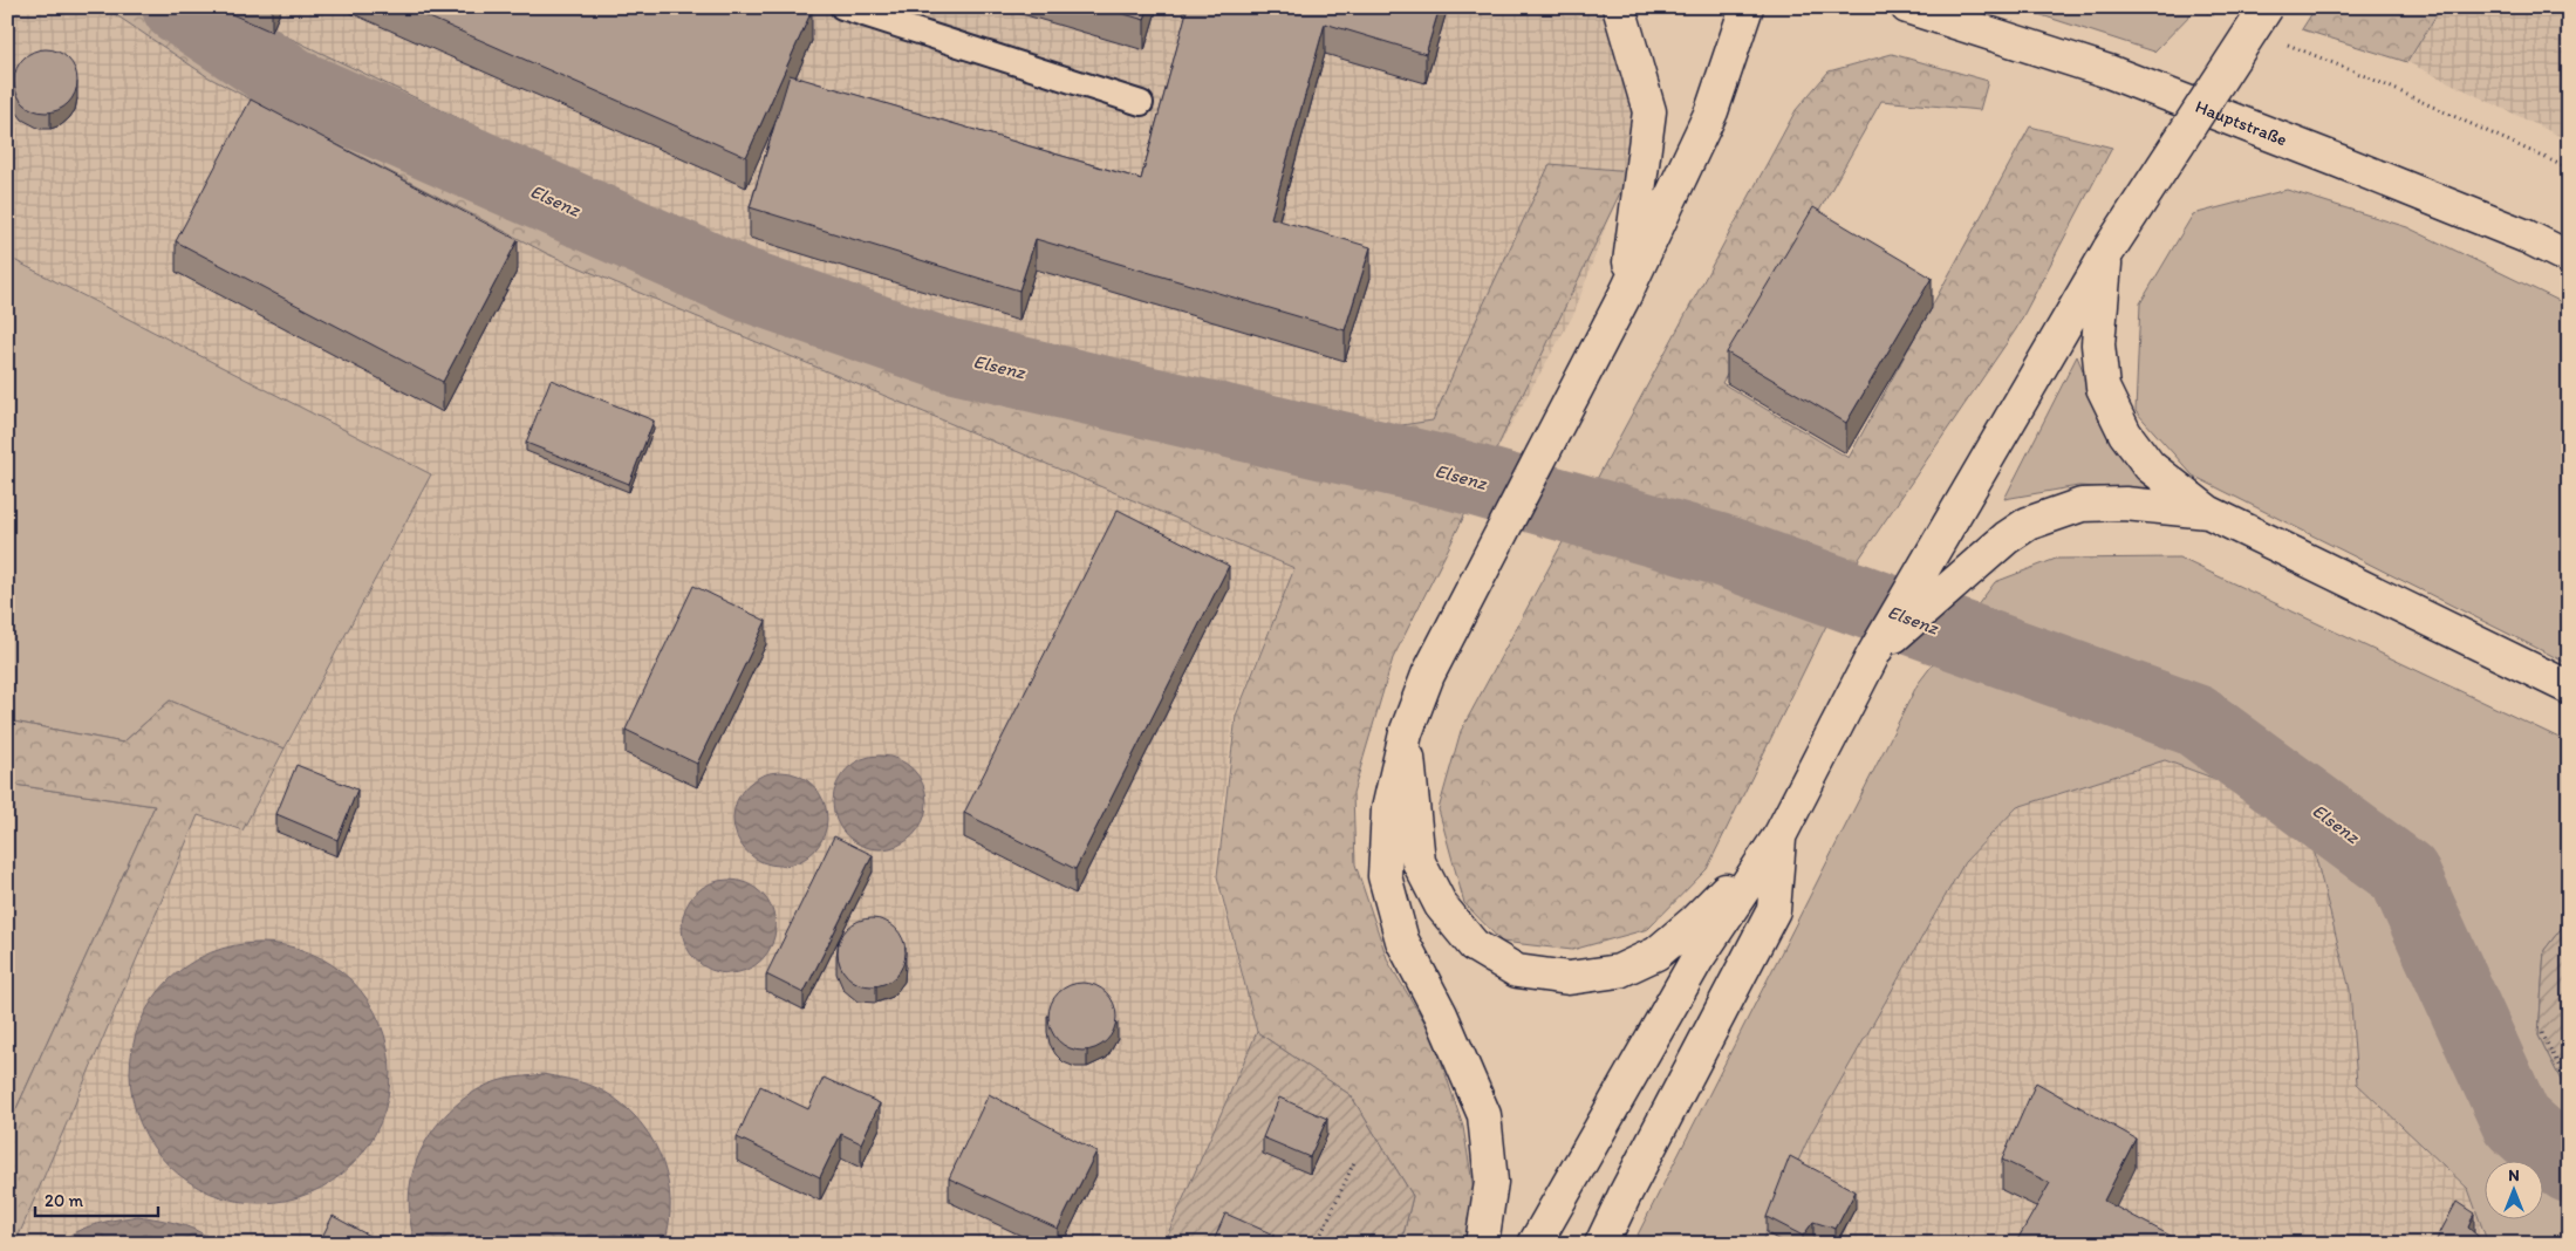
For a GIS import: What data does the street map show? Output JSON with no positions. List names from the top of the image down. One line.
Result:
{"streets":{"main road":["Hauptstraße"]},"water":["Elsenz"],"scale_bar":"20 m","north":"top"}
